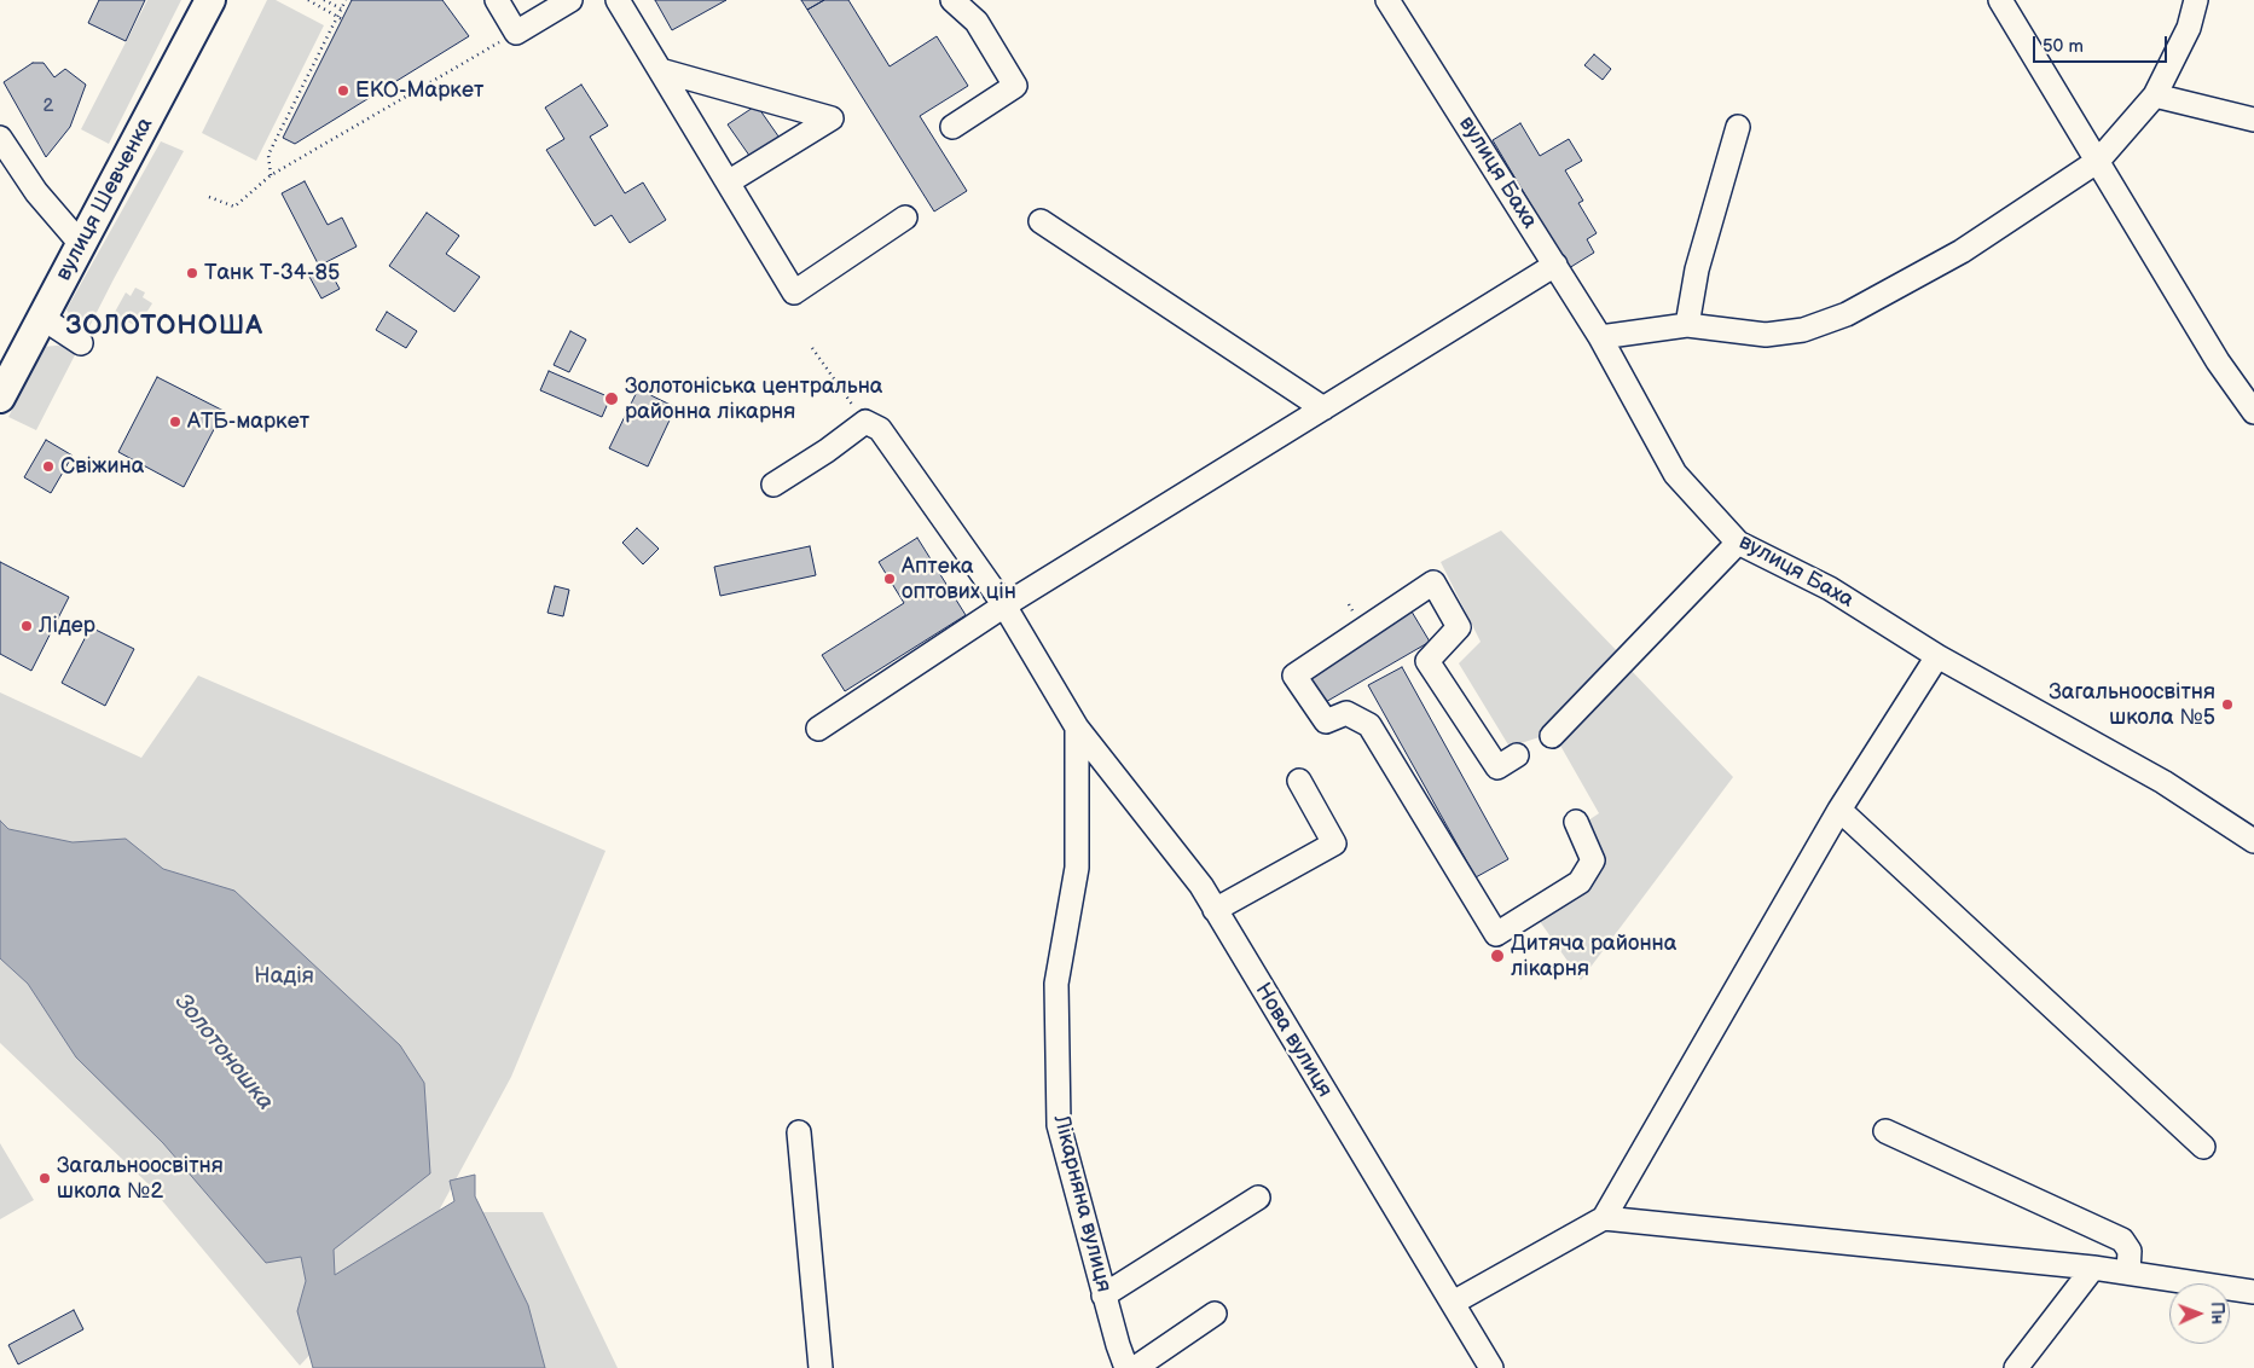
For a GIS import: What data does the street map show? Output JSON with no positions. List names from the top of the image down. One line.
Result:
{"streets":{"main road":["вулиця Шевченка"],"street":["вулиця Баха","Нова вулиця","Лікарняна вулиця"]},"crossings":[["Нова вулиця","Лікарняна вулиця"]],"districts":["ЗОЛОТОНОША"],"water":["Золотоношка"],"parks":["Надія"],"places":["ЕКО-Маркет","Танк Т-34-85","Золотоніська центральна районна лікарня","АТБ-маркет","Свіжина","Аптека оптових цін","Лідер","Загальноосвітня школа №5","Дитяча районна лікарня","Загальноосвітня школа №2"],"house_numbers":["2"],"scale_bar":"50 m","north":"right"}
